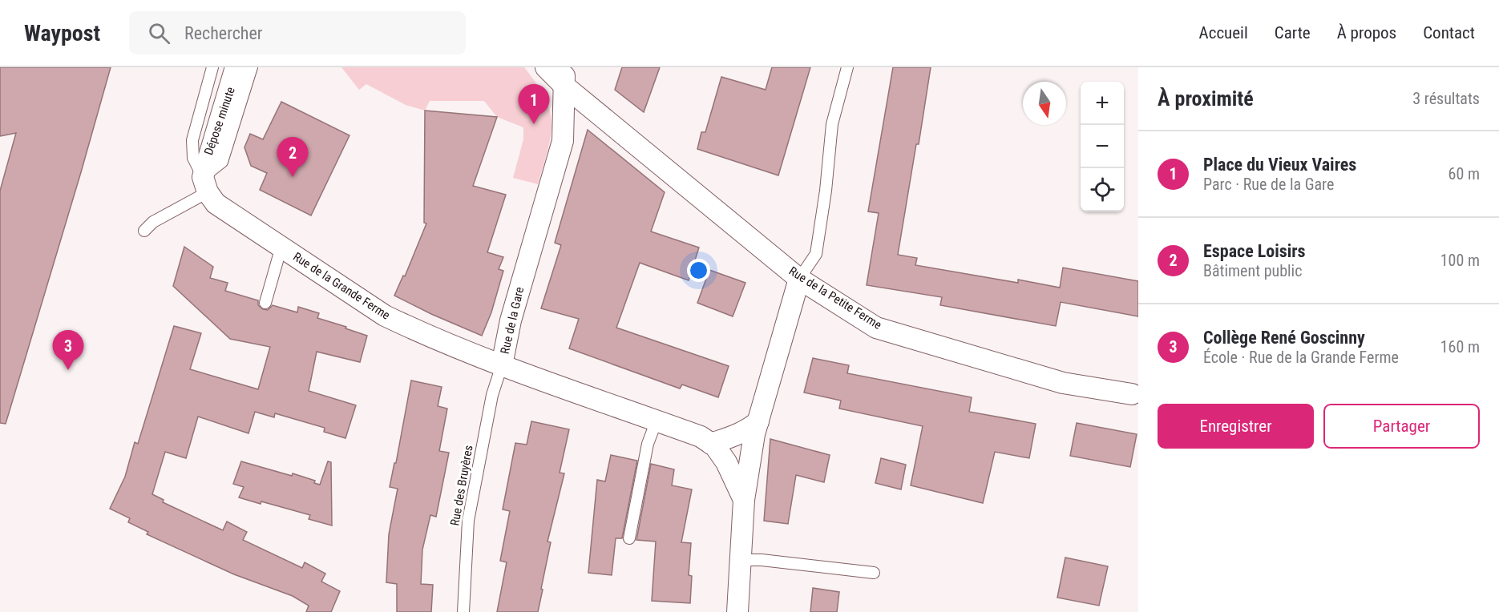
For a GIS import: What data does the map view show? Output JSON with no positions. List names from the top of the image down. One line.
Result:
{"streets":{"street":["Rue de la Grande Ferme","Rue de la Petite Ferme","Rue de la Gare"],"lane":["Dépose minute","Rue des Bruyères"]},"crossings":[["Dépose minute","Rue de la Grande Ferme"],["Rue de la Grande Ferme","Rue de la Gare"],["Rue de la Grande Ferme","Rue des Bruyères"],["Rue de la Petite Ferme","Rue de la Gare"],["Rue de la Gare","Rue des Bruyères"]],"north":"bottom","page":{"header":"Waypost","search":"Rechercher","nav":["Accueil","Carte","À propos","Contact"],"heading":["À proximité","3 résultats"],"map_buttons":["+","−"],"pins":["1","2","3"],"list":[{"mark":"1","name":"Place du Vieux Vaires","note":"Parc · Rue de la Gare","value":"60 m"},{"mark":"2","name":"Espace Loisirs","note":"Bâtiment public","value":"100 m"},{"mark":"3","name":"Collège René Goscinny","note":"École · Rue de la Grande Ferme","value":"160 m"}],"buttons":["Enregistrer","Partager"]}}
